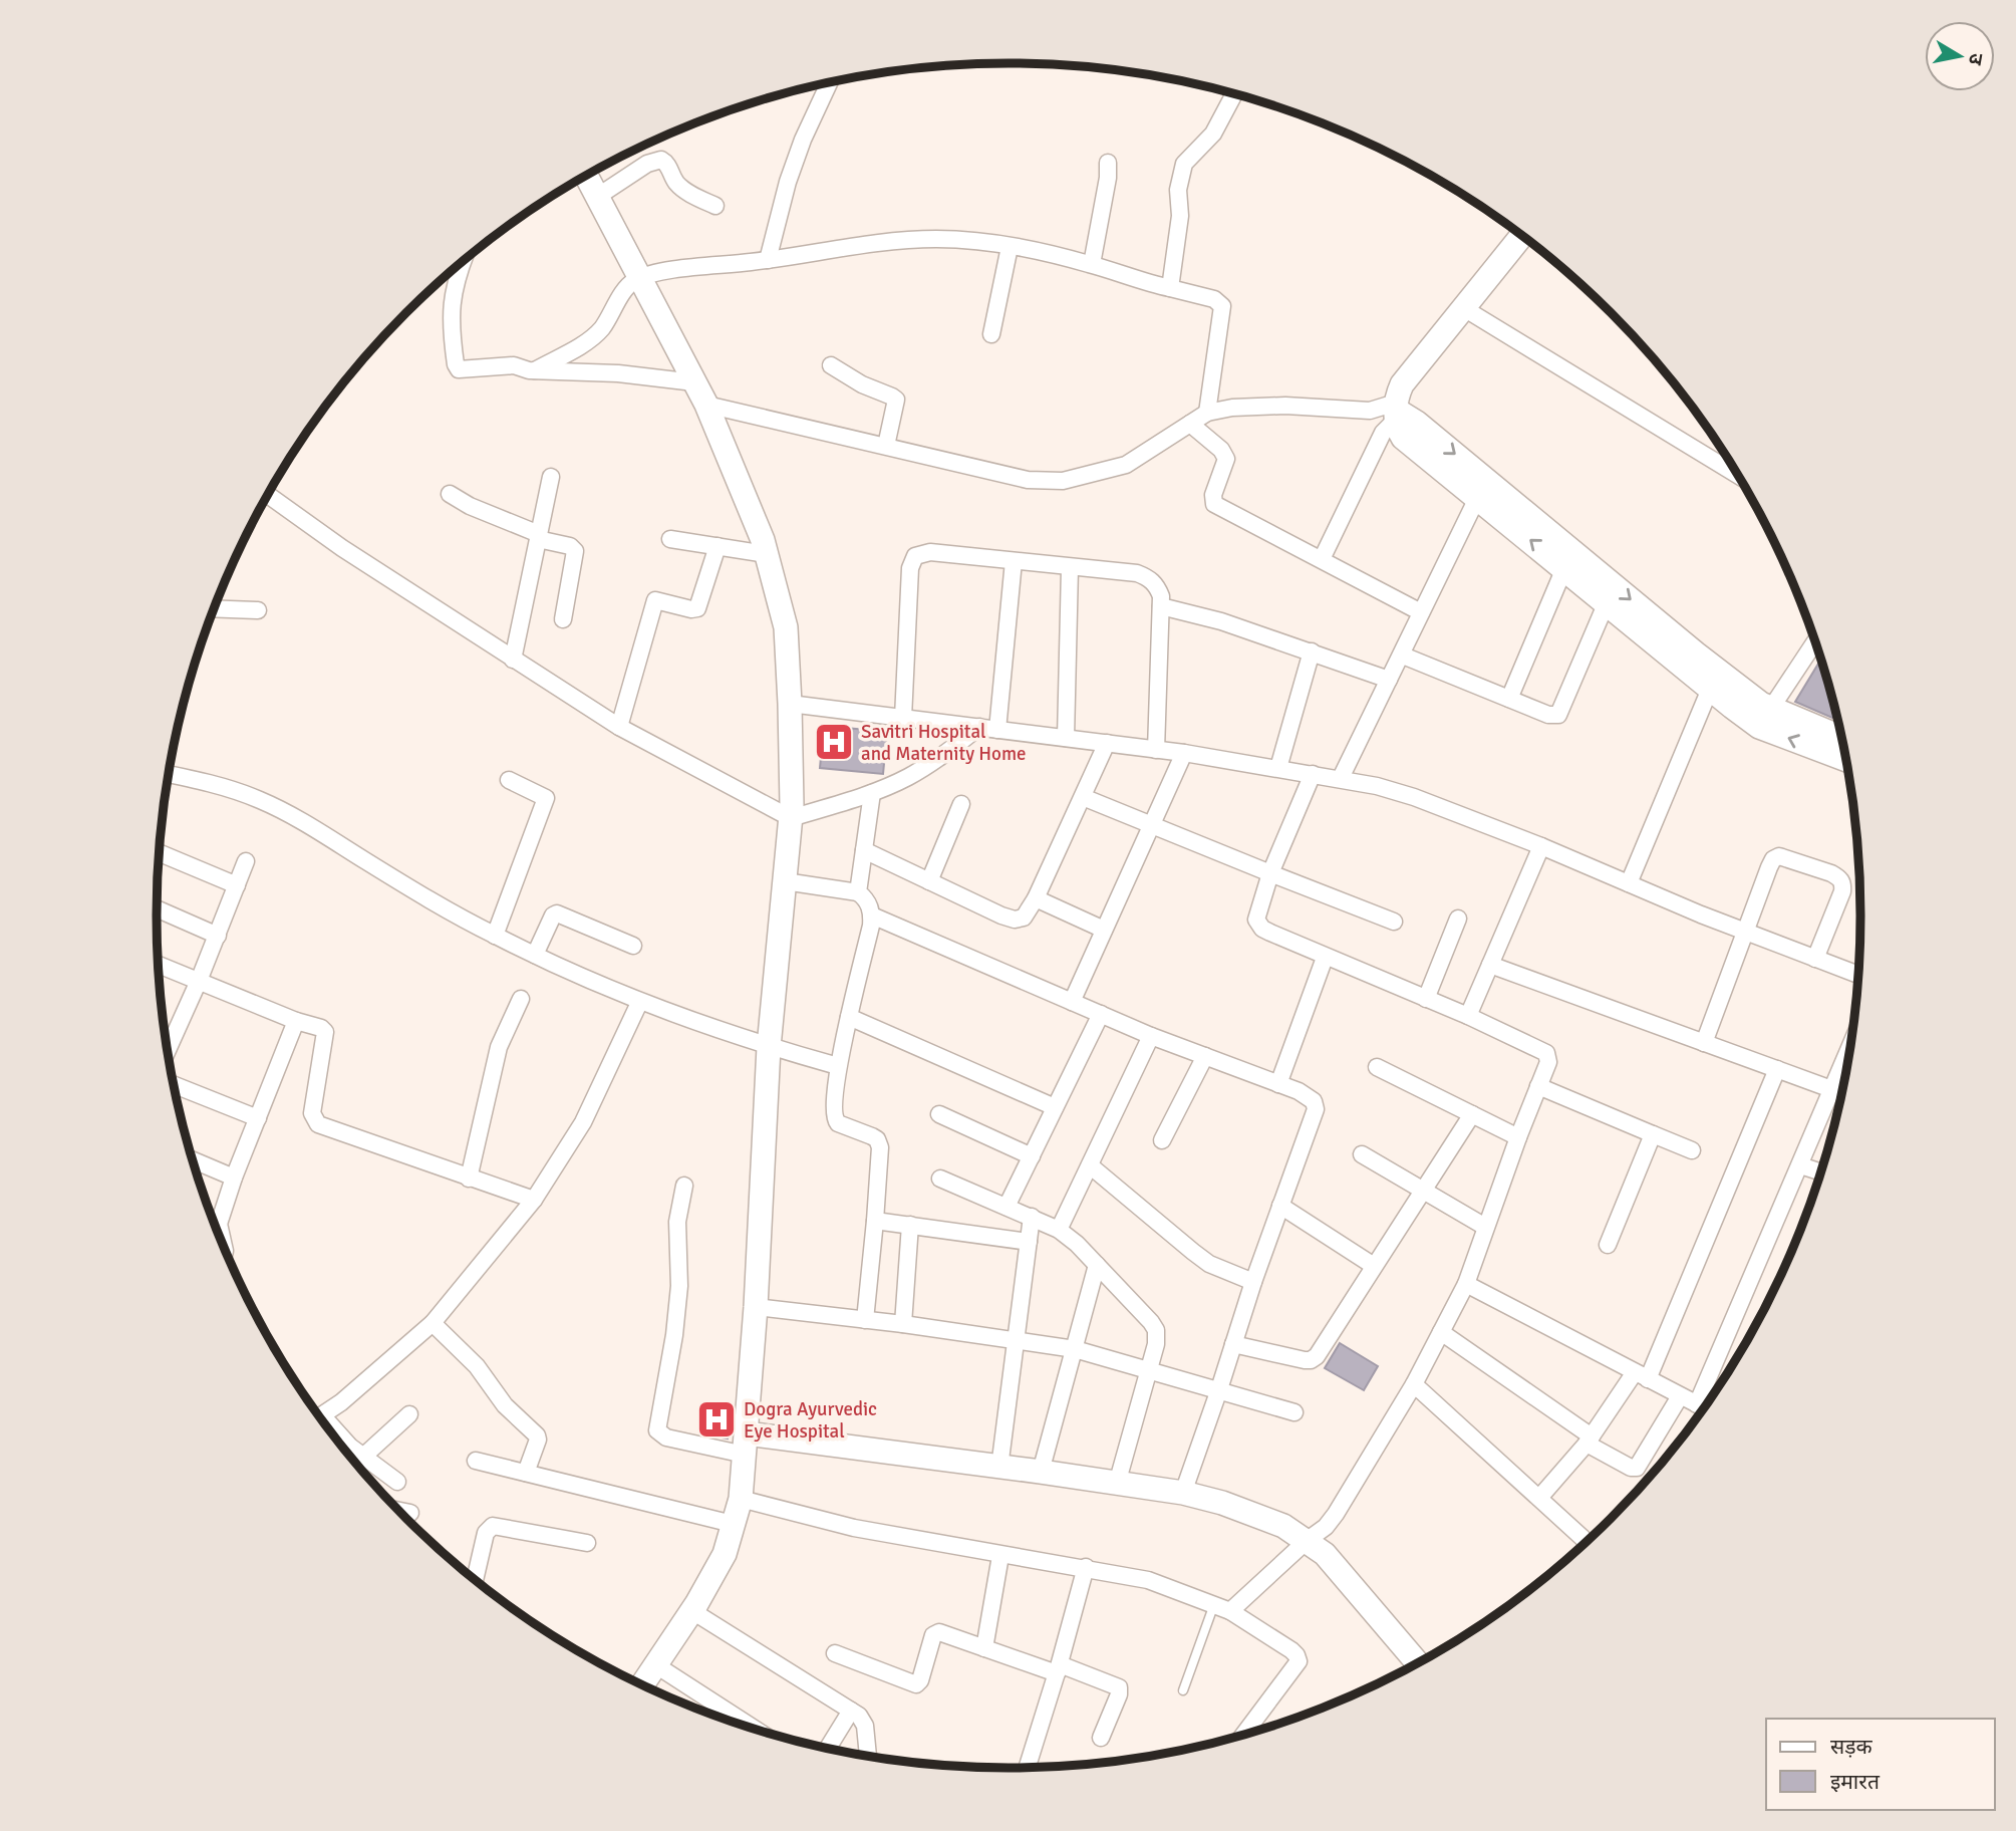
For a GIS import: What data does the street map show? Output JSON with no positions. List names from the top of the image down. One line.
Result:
{"places":{"hospital":["Savitri Hospital and Maternity Home","Dogra Ayurvedic Eye Hospital"]},"legend":["सड़क","इमारत"],"north":"right"}
